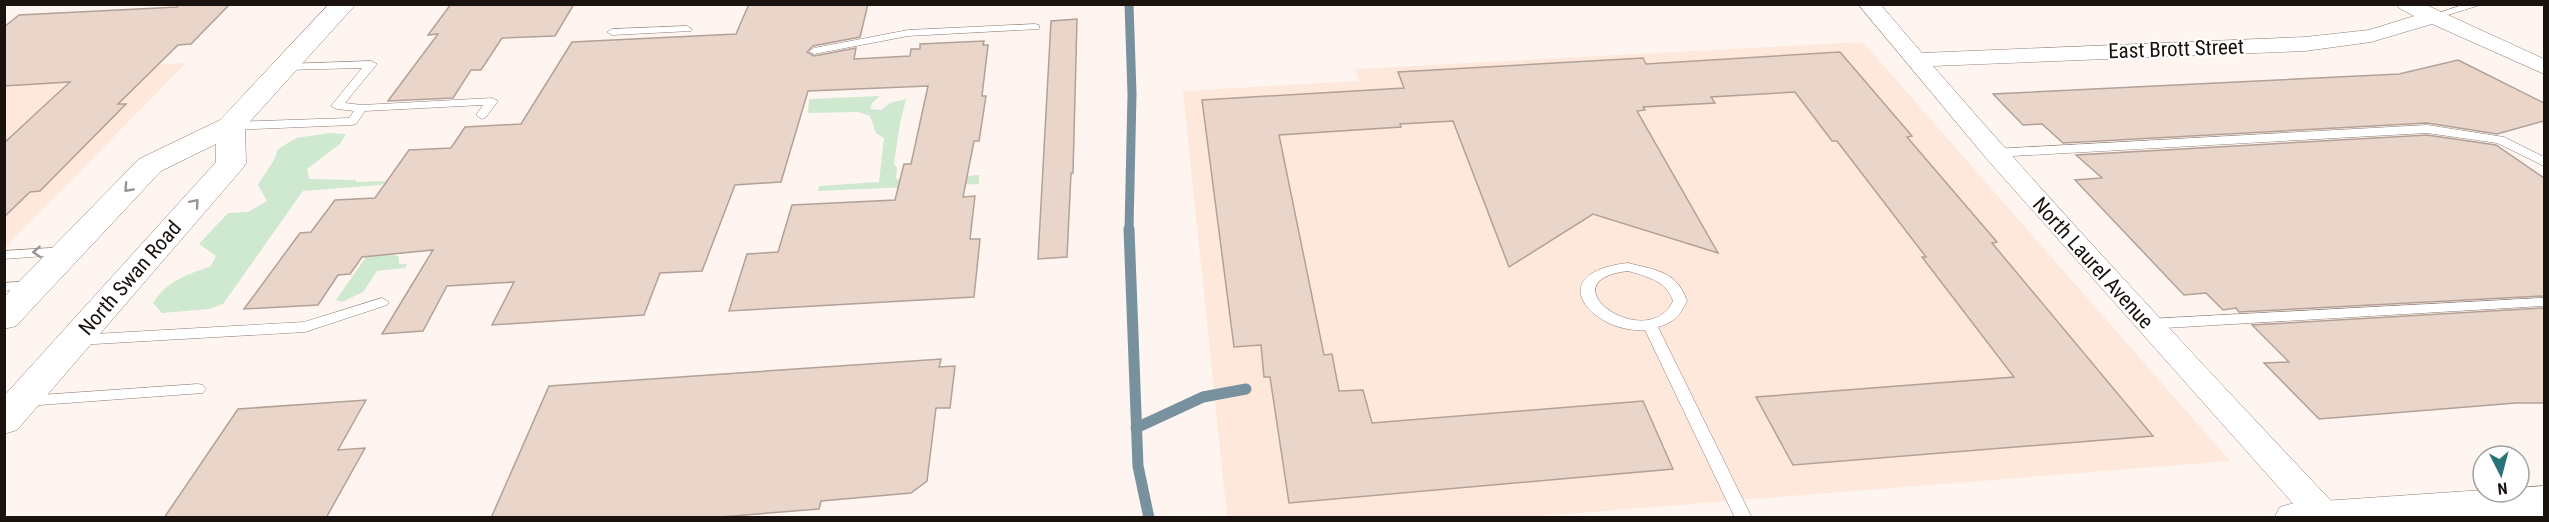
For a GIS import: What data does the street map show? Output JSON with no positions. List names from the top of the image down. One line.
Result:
{"streets":{"main road":["North Swan Road"],"street":["East Brott Street","North Laurel Avenue"]},"crossings":[["East Brott Street","North Laurel Avenue"]],"north":"bottom"}
